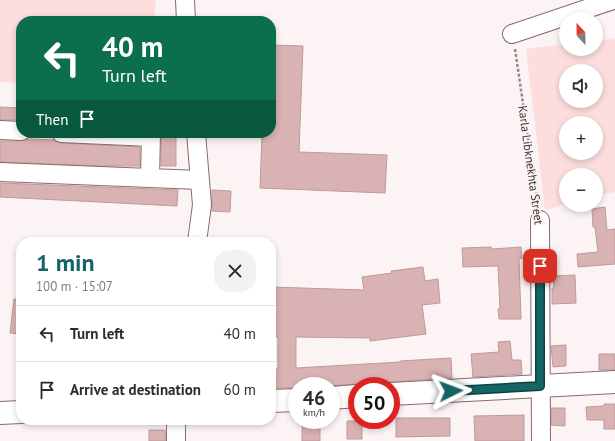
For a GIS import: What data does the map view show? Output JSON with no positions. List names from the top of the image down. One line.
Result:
{"streets":{"street":["Karla Libknekhta Street"]},"north":"top","page":{"map_buttons":["+","−"],"turn":["40 m","Turn left"],"then":"Then","heading":["1 min","100 m · 15:07"],"list":[{"name":"Turn left","value":"40 m"},{"name":"Arrive at destination","value":"60 m"}],"speed":"46 km/h","limit":"50"}}
